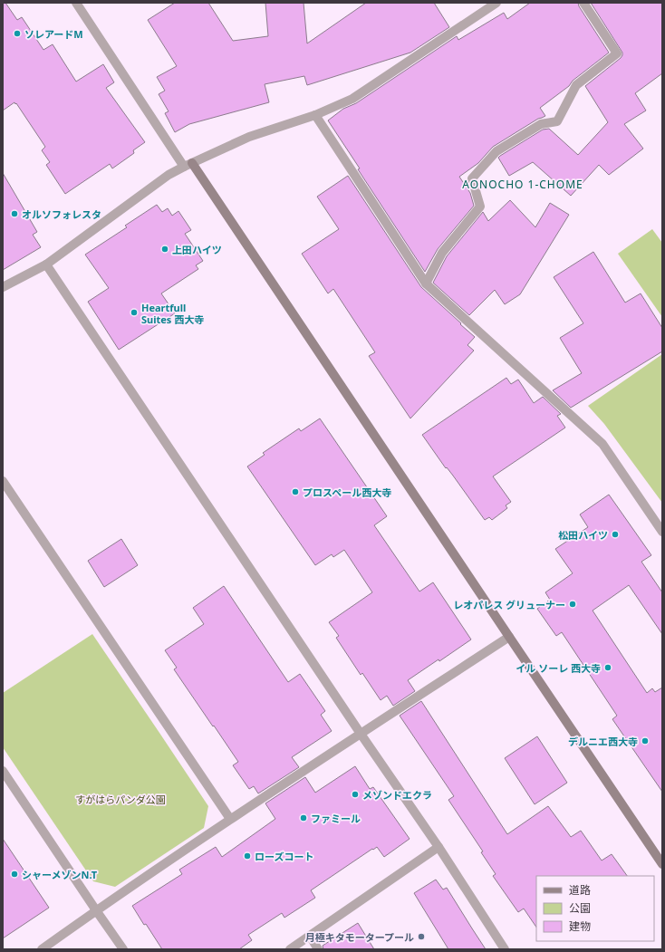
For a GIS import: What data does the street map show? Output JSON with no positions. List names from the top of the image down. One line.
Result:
{"districts":["AONOCHO 1-CHOME"],"parks":["すがはらパンダ公園"],"places":["ソレアードM","オルソフォレスタ","上田ハイツ","Heartfull Suites 西大寺","プロスペール西大寺","松田ハイツ","レオパレス グリューナー","イル ソーレ 西大寺","デルニエ西大寺","メゾンドエクラ","ファミール","ローズコート","シャーメゾンN.T","月極キタモータープール"],"legend":["道路","公園","建物"]}
